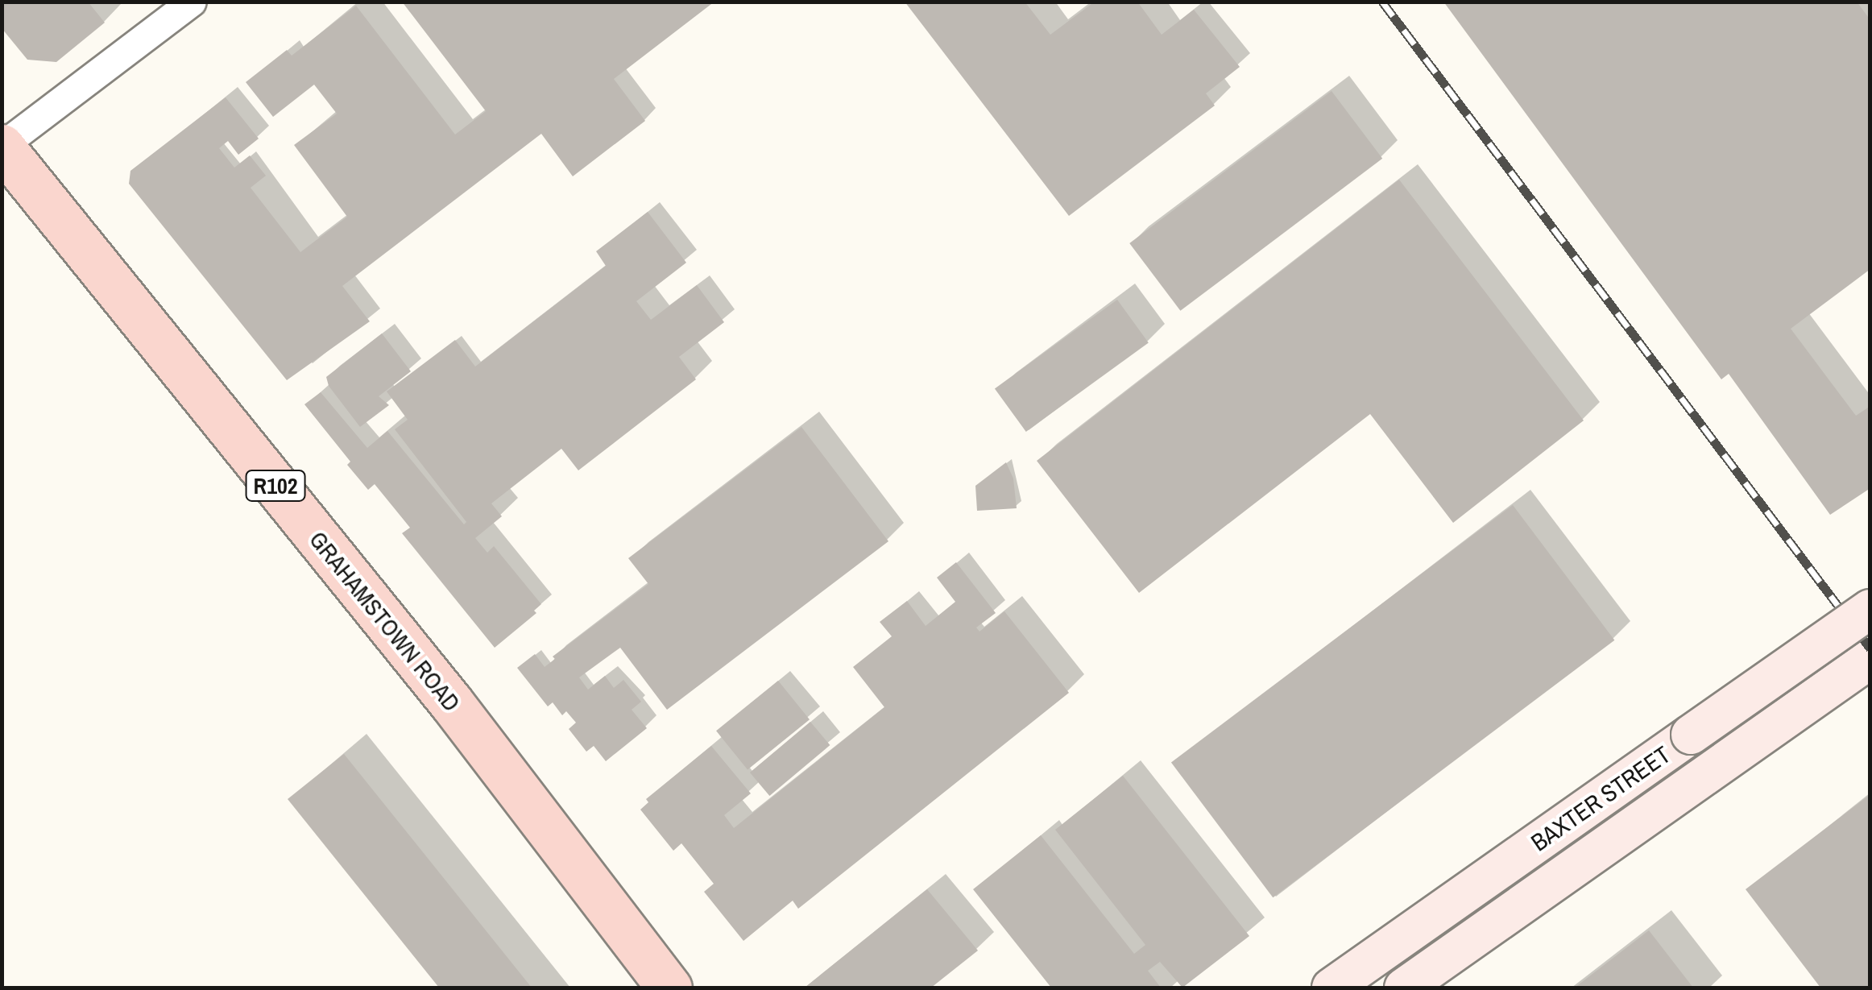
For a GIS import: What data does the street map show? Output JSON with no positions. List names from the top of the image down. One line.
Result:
{"streets":{"main road":["R102","GRAHAMSTOWN ROAD","BAXTER STREET"]}}
